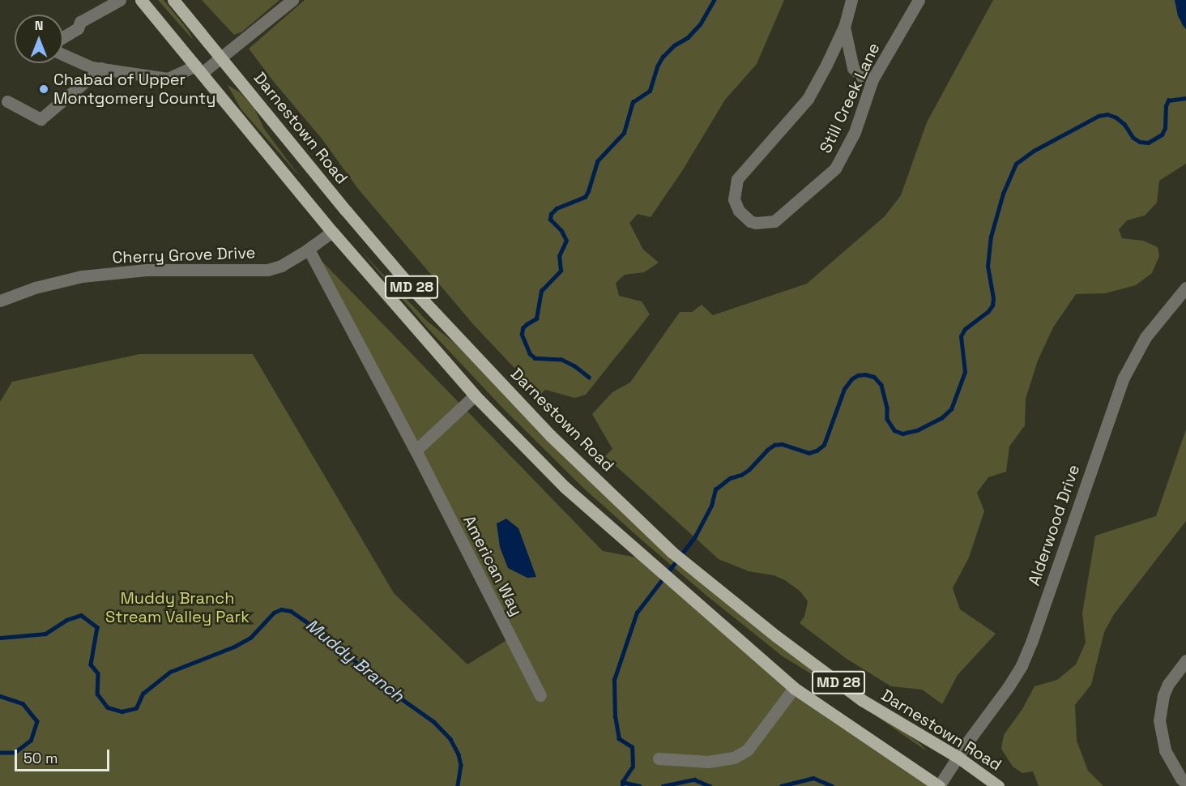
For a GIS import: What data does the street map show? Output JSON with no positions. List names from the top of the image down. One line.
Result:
{"streets":{"main road":["Darnestown Road","MD 28"],"street":["Still Creek Lane","Cherry Grove Drive","Alderwood Drive","American Way"]},"crossings":[["Darnestown Road","Alderwood Drive"],["Cherry Grove Drive","MD 28"],["Cherry Grove Drive","American Way"],["MD 28","Alderwood Drive"]],"water":["Muddy Branch"],"parks":["Muddy Branch Stream Valley Park"],"places":["Chabad of Upper Montgomery County"],"scale_bar":"50 m","north":"top"}
